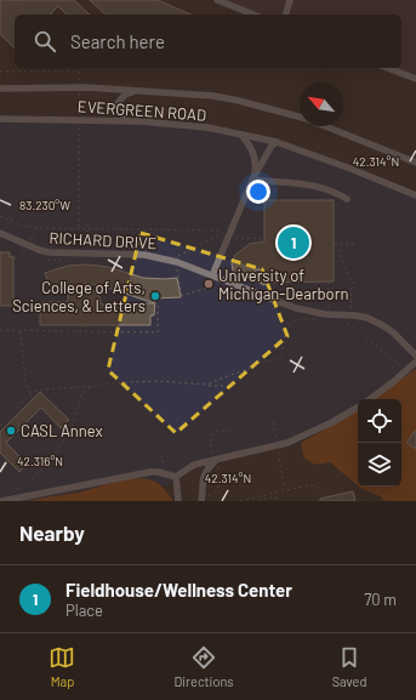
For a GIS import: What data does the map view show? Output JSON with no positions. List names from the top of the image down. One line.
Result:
{"streets":{"street":["EVERGREEN ROAD","RICHARD DRIVE"]},"places":["University of Michigan-Dearborn","College of Arts, Sciences, & Letters","CASL Annex"],"north":"top left","page":{"search":"Search here","pins":"1","heading":"Nearby","list":[{"mark":"1","name":"Fieldhouse/Wellness Center","note":"Place","value":"70 m"}],"nav":["Map","Directions","Saved"]},"coordinates":["42.314°N","83.230°W","42.316°N"]}
